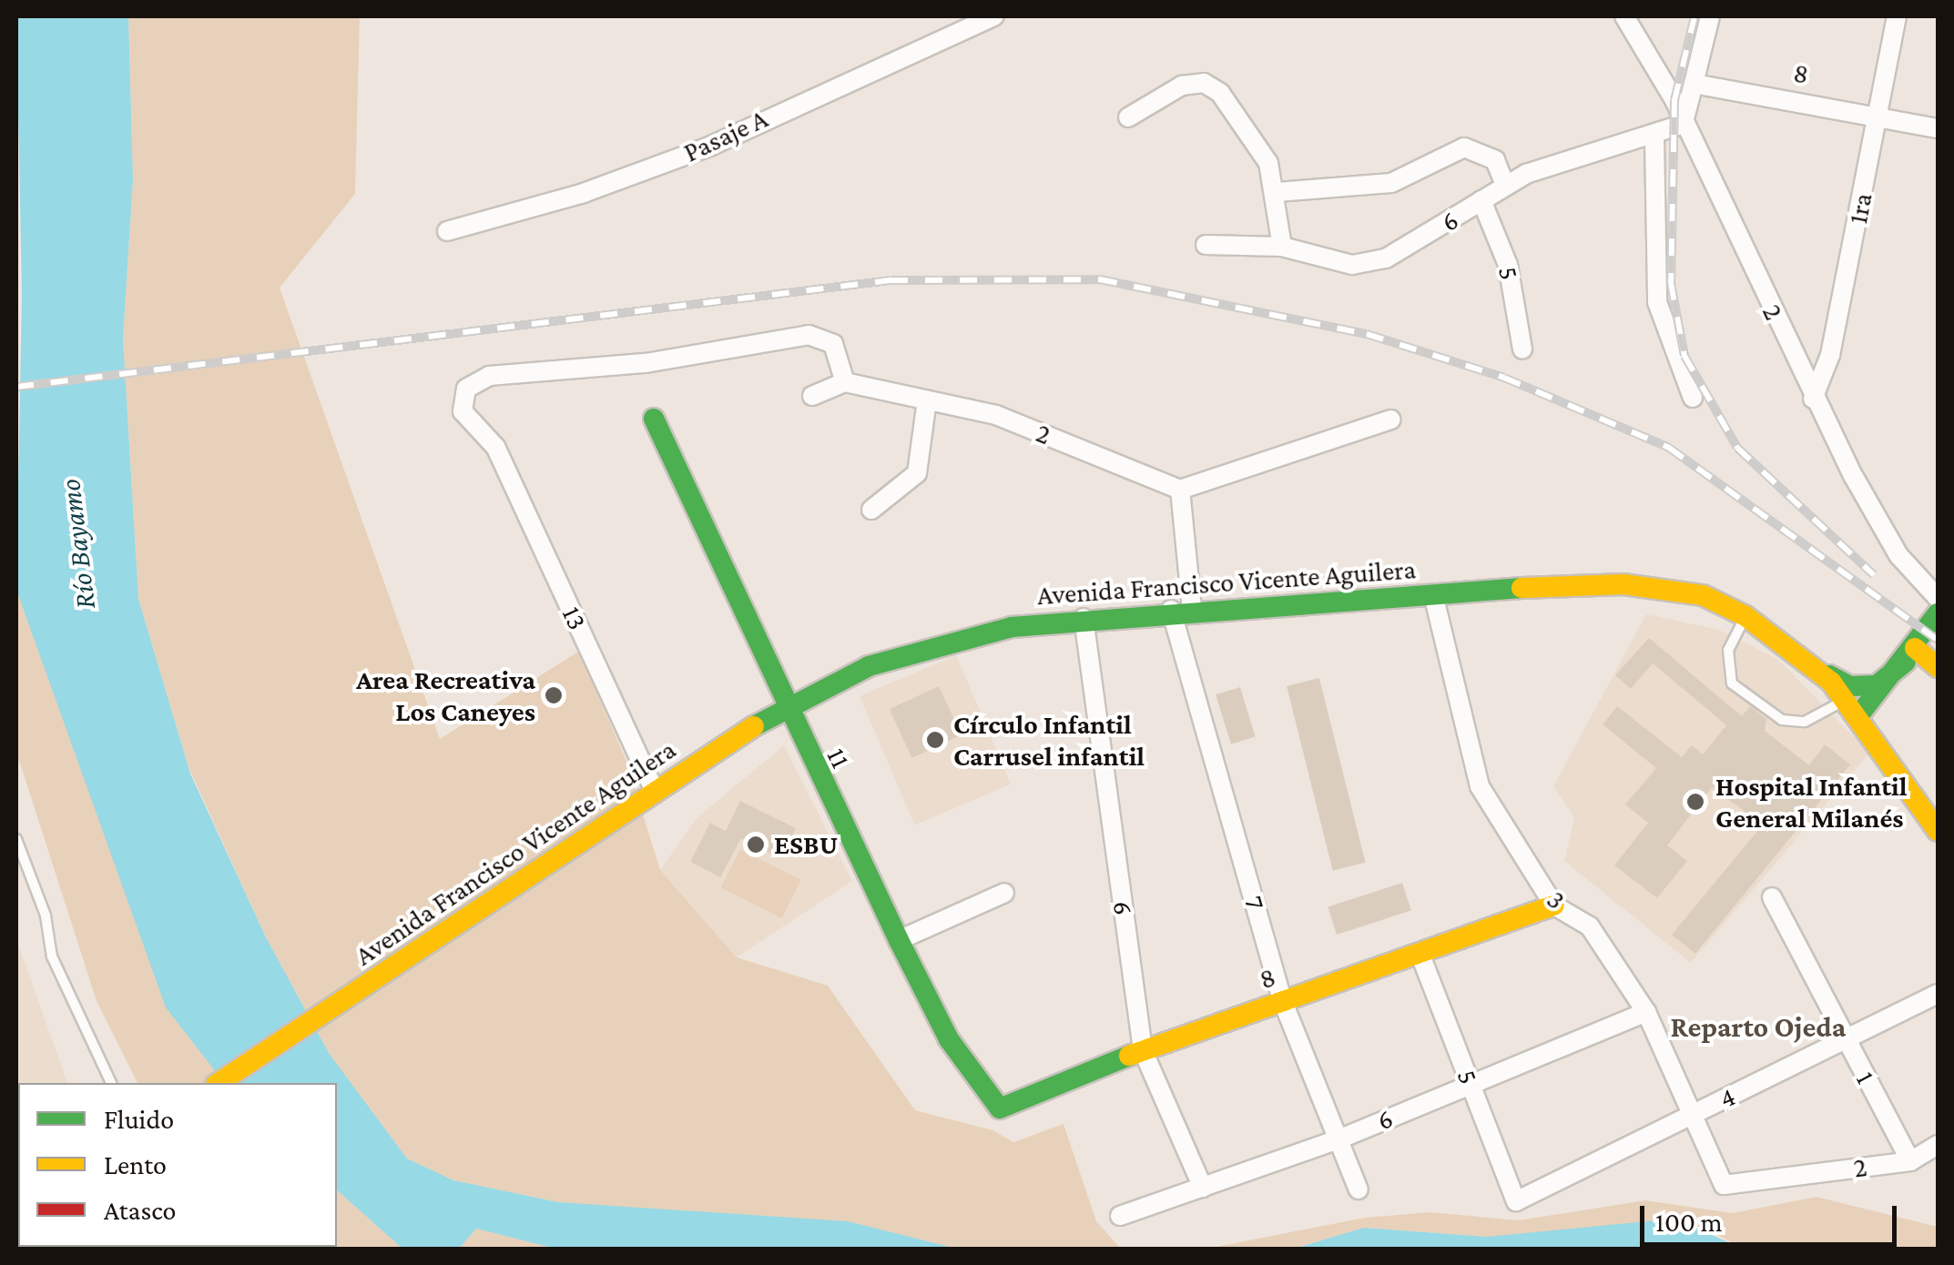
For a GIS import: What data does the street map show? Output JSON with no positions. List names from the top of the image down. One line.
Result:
{"streets":{"main road":["8","Avenida Francisco Vicente Aguilera","11"],"street":["Pasaje A","1ra","6","5","2","13","3","7","9","1","4"]},"crossings":[["8","1ra"],["8","5"],["8","11"],["8","3"],["8","7"],["8","9"],["1ra","2"],["6","5"],["6","2"],["6","3"],["6","7"],["6","9"],["5","4"],["2","13"],["2","3"],["2","7"],["2","1"],["Avenida Francisco Vicente Aguilera","13"],["Avenida Francisco Vicente Aguilera","11"],["Avenida Francisco Vicente Aguilera","3"],["Avenida Francisco Vicente Aguilera","7"],["Avenida Francisco Vicente Aguilera","9"],["3","4"],["1","4"]],"districts":["Reparto Ojeda"],"water":["Río Bayamo"],"places":["Area Recreativa Los Caneyes","Círculo Infantil Carrusel infantil","Hospital Infantil General Milanés","ESBU"],"legend":["Fluido","Lento","Atasco"],"scale_bar":"100 m"}
